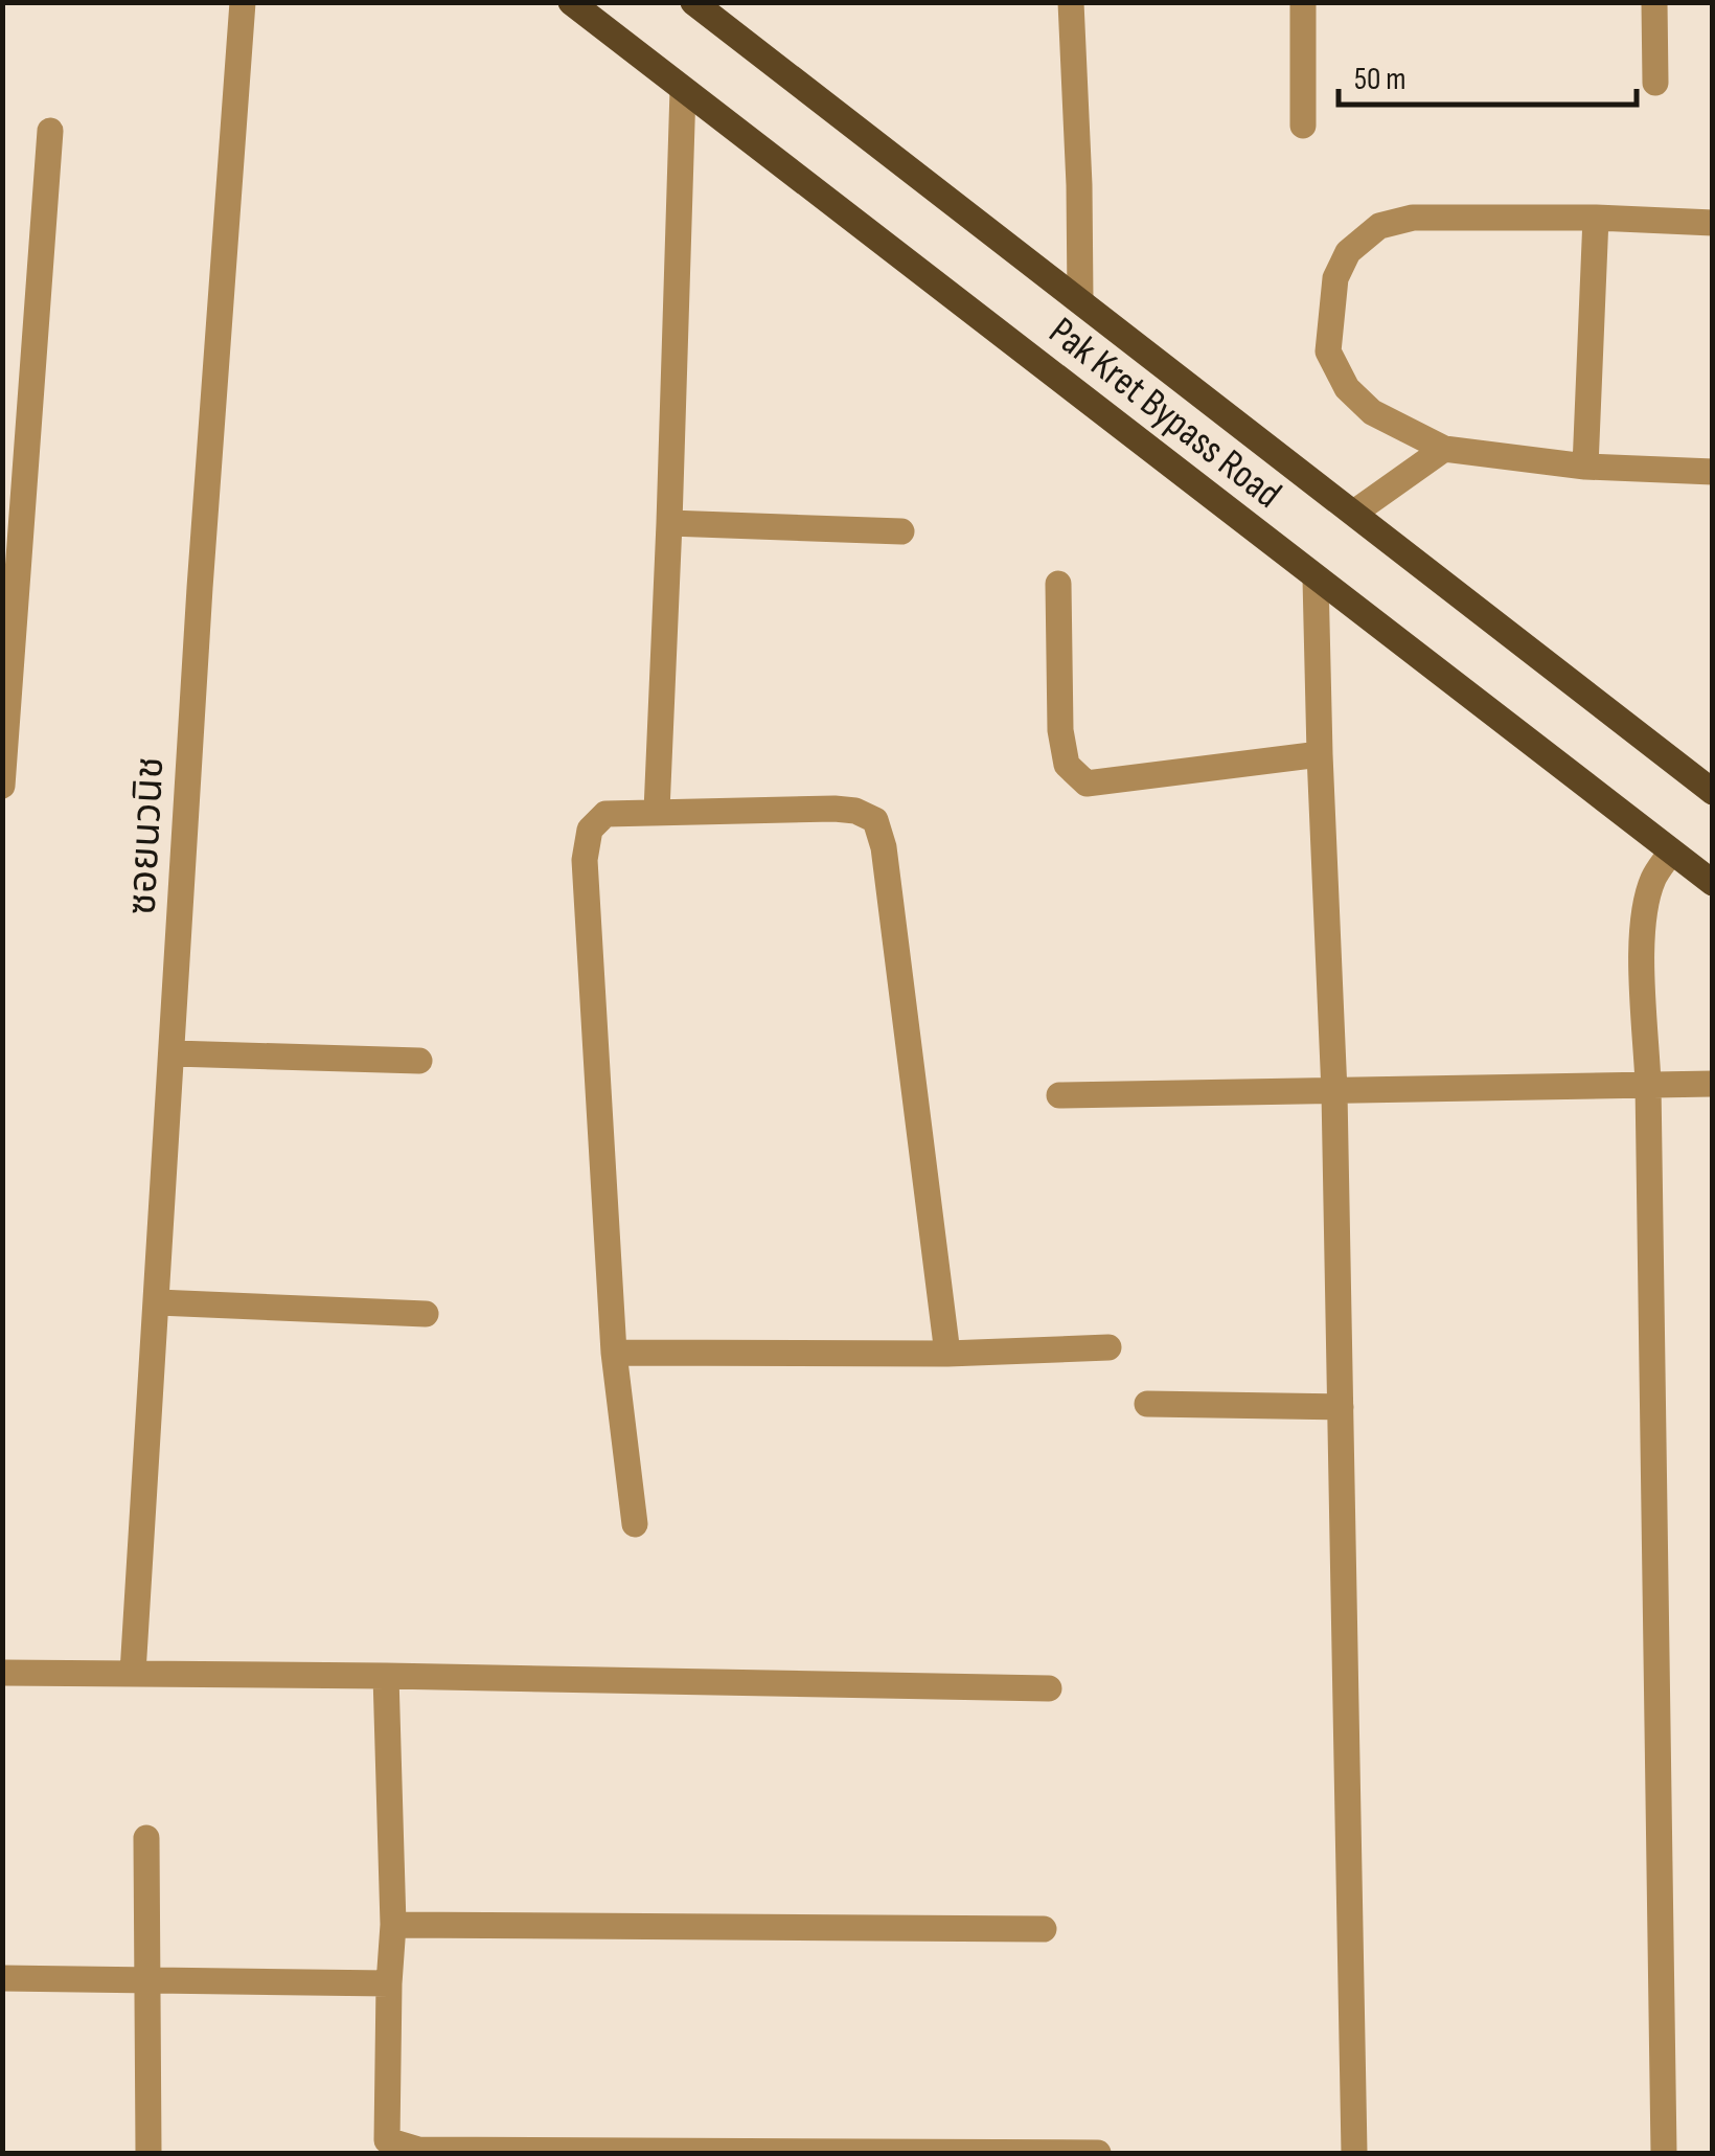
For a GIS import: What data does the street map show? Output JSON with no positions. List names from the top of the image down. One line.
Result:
{"streets":{"main road":["Pak Kret Bypass Road"],"street":["ซอยนวนิช"]},"scale_bar":"50 m"}
